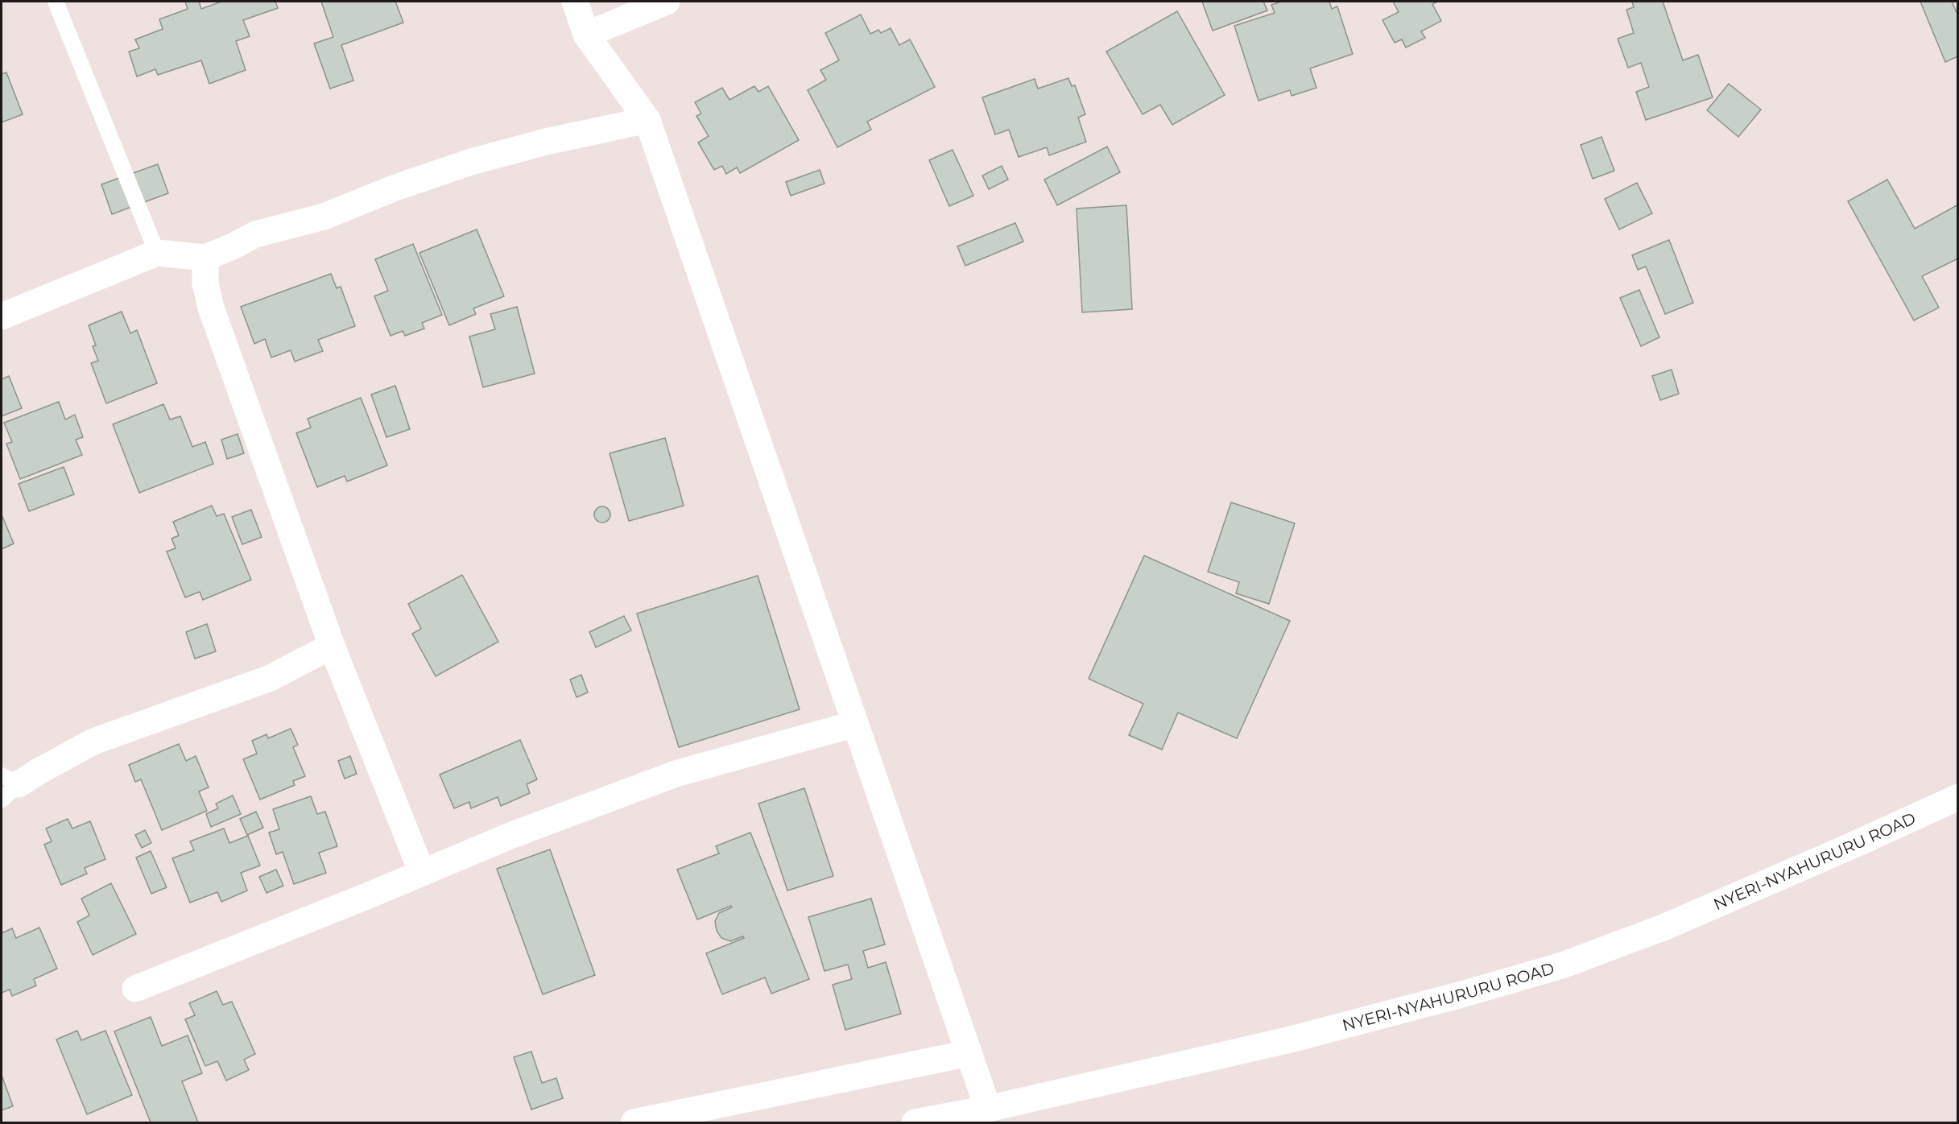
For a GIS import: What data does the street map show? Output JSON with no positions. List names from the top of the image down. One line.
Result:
{"streets":{"street":["NYERI-NYAHURURU ROAD"]}}
